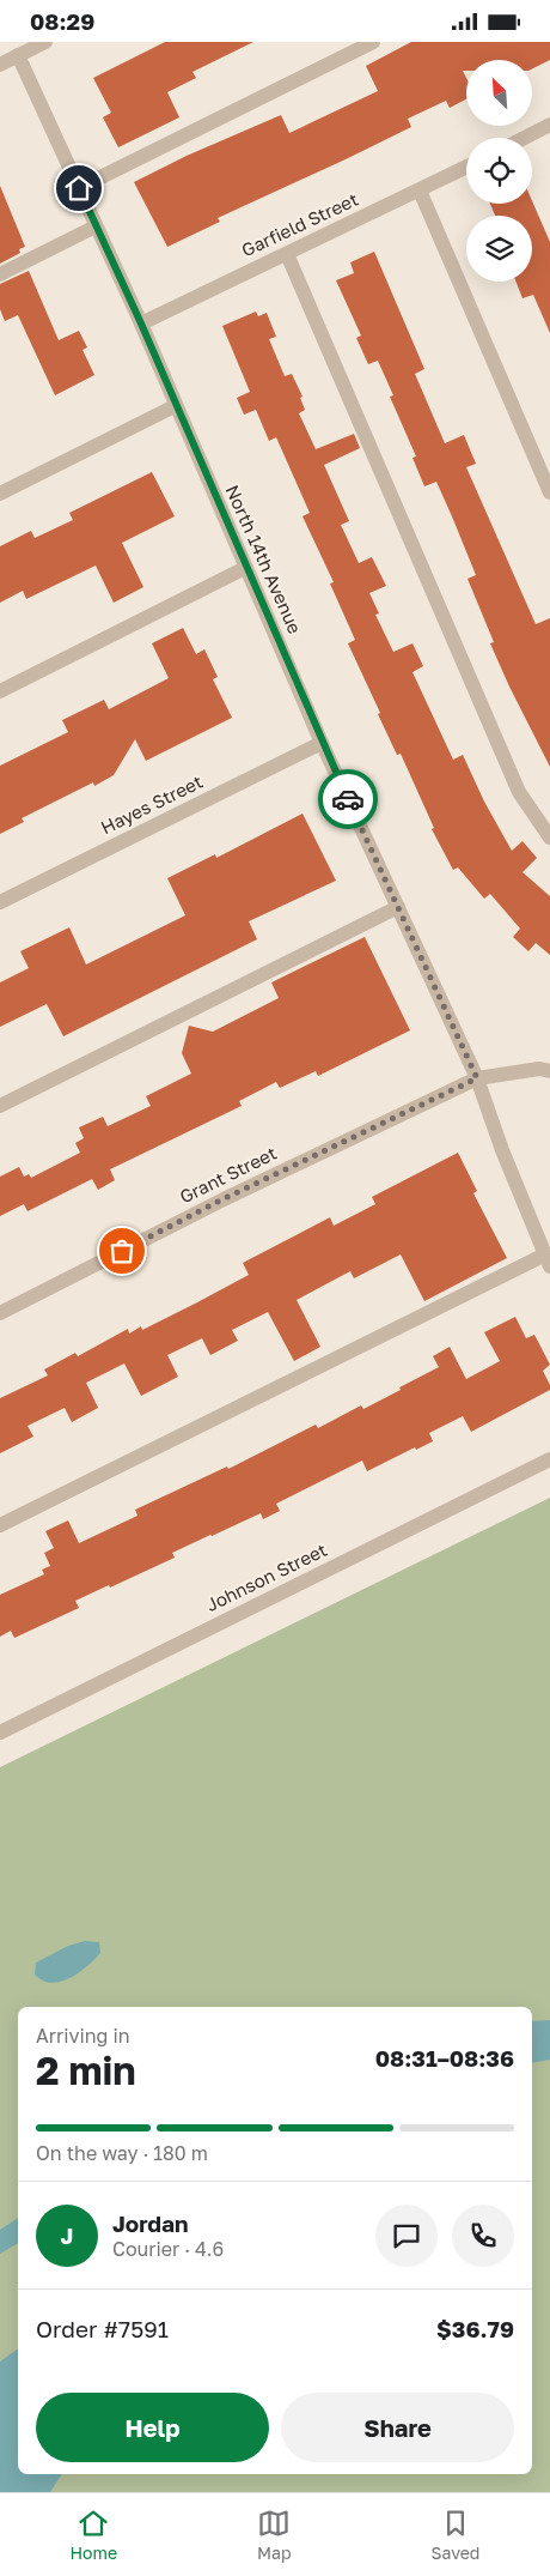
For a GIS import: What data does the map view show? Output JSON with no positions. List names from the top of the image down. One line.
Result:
{"streets":{"street":["Garfield Street","North 14th Avenue","Hayes Street","Grant Street","Johnson Street"]},"crossings":[["Garfield Street","North 14th Avenue"],["North 14th Avenue","Hayes Street"],["North 14th Avenue","Grant Street"]],"north":"top left","page":{"status":"08:29","heading":["2 min","Arriving in","08:31–08:36"],"panel":["Jordan","Courier · 4.6","Order #7591","$36.79"],"bar":"On the way · 180 m","round":"J","buttons":["Help","Share"],"tabs":["Home","Map","Saved"]}}
